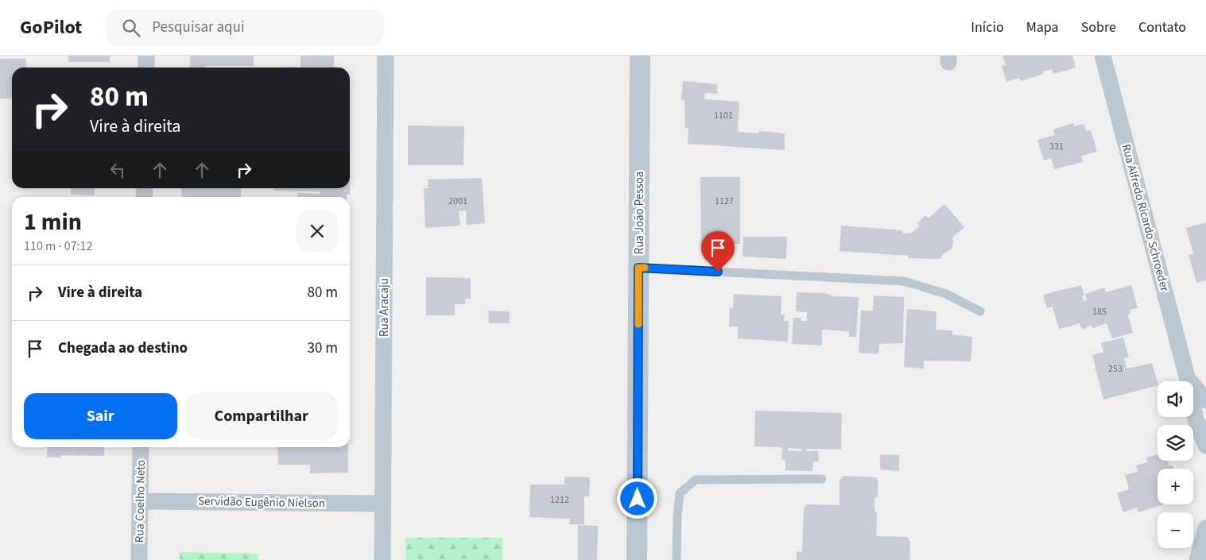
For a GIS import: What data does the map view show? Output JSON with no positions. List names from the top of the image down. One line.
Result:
{"streets":{"street":["Rua João Pessoa","Rua Alfredo Ricardo Schroeder","Rua Aracaju","Rua Coelho Neto","Servidão Eugênio Nielson"]},"crossings":[["Rua Aracaju","Servidão Eugênio Nielson"],["Rua Coelho Neto","Servidão Eugênio Nielson"]],"house_numbers":["1101","331","2001","1127","185","253","1212"],"page":{"header":"GoPilot","search":"Pesquisar aqui","nav":["Início","Mapa","Sobre","Contato"],"turn":["80 m","Vire à direita"],"heading":["1 min","110 m · 07:12"],"list":[{"name":"Vire à direita","value":"80 m"},{"name":"Chegada ao destino","value":"30 m"}],"map_buttons":["+","−"],"buttons":["Sair","Compartilhar"]}}
